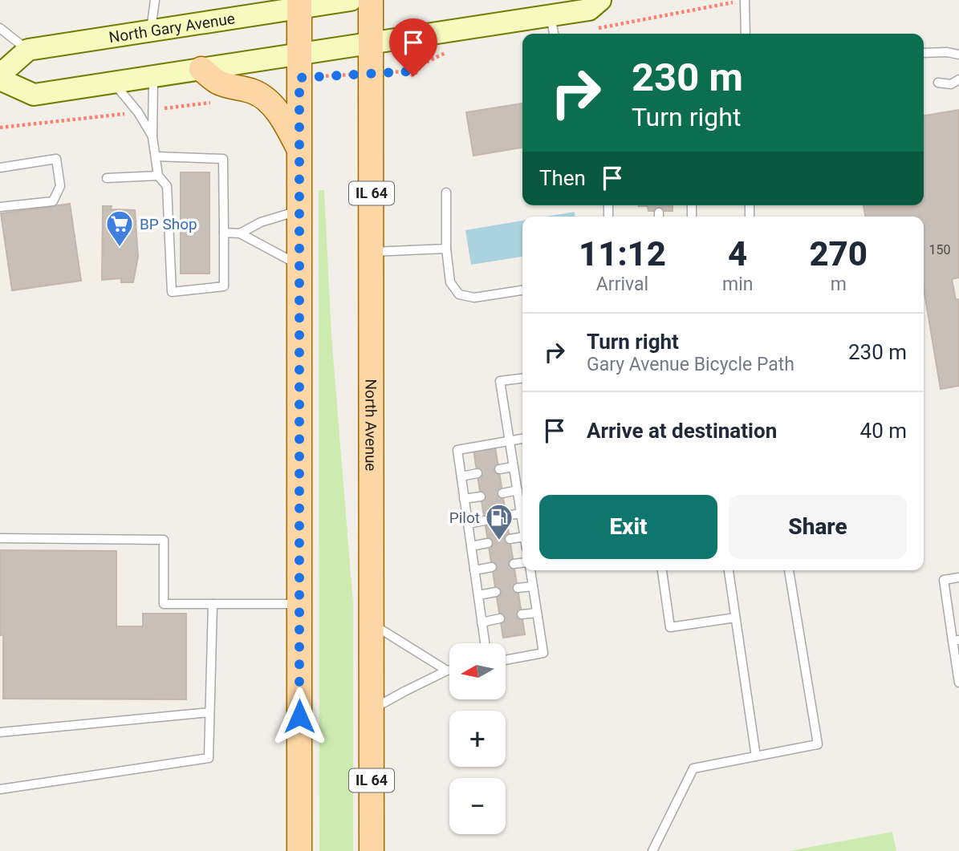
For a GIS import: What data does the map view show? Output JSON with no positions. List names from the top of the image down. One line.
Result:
{"streets":{"main road":["IL 64","North Avenue"],"street":["North Gary Avenue"]},"places":{"supermarket":["BP Shop"],"fuel station":["Pilot"]},"house_numbers":["150"],"north":"left","page":{"turn":["230 m","Turn right"],"then":"Then","eta":["11:12","Arrival","4","min","270","m"],"list":[{"name":"Turn right","note":"Gary Avenue Bicycle Path","value":"230 m"},{"name":"Arrive at destination","value":"40 m"}],"buttons":["Exit","Share"],"map_buttons":["+","−"]}}
